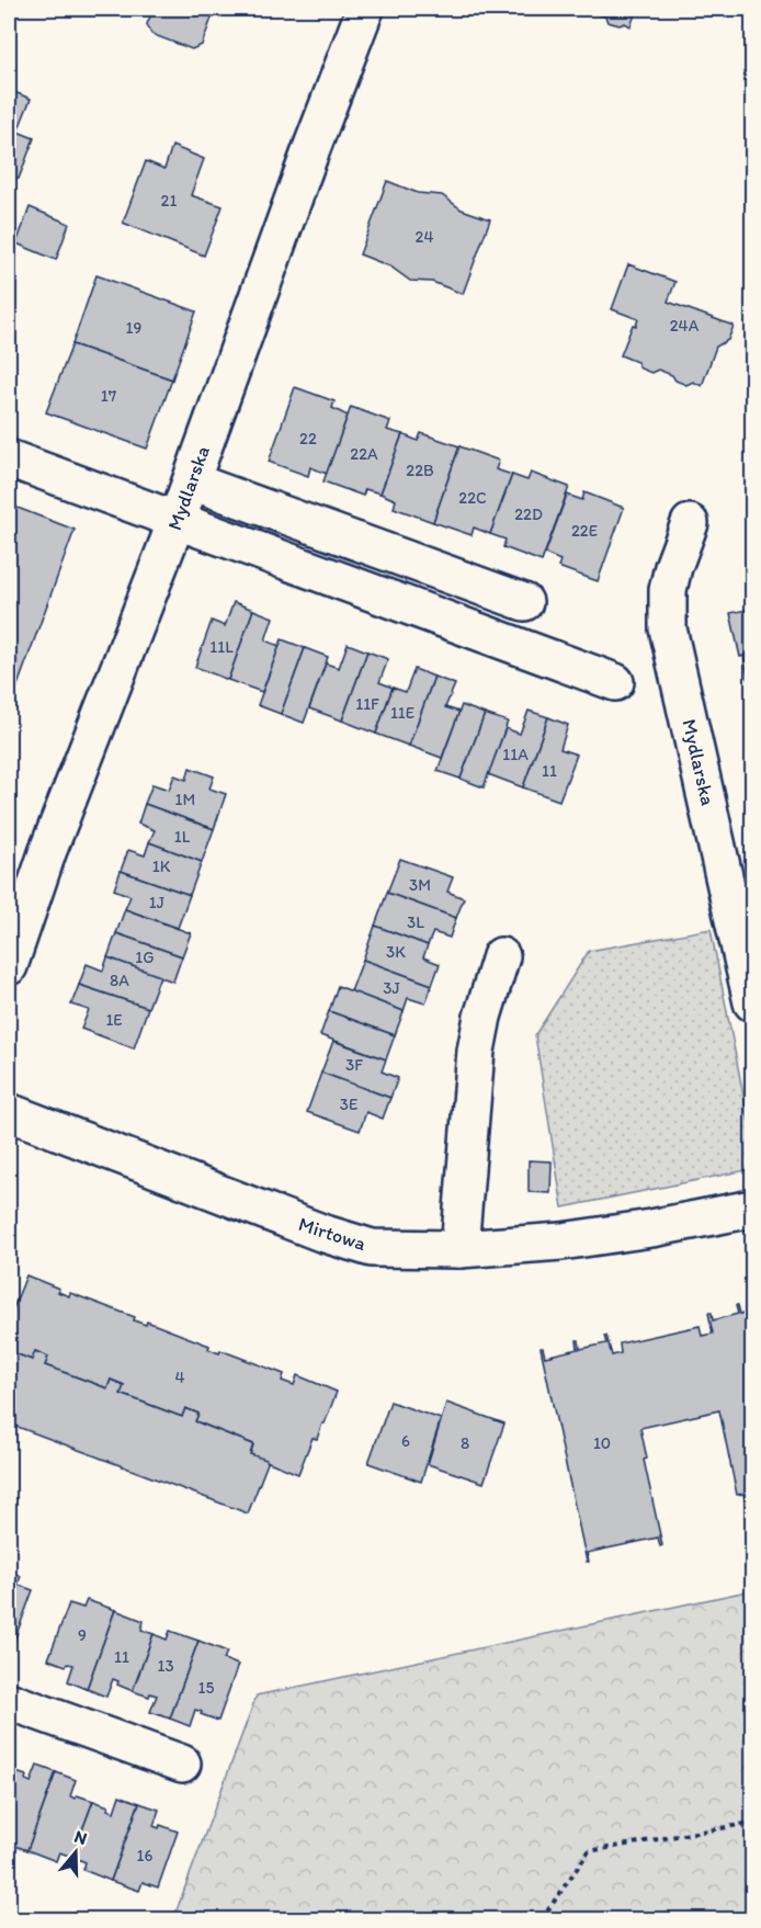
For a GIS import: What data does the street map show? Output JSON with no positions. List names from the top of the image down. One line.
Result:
{"streets":{"street":["Mydlarska","Mirtowa"]},"house_numbers":["21","24","24A","19","17","22","22A","22B","22C","22D","22E","11L","11F","11E","11A","11","1M","1L","1K","3M","1J","3L","3K","1G","8A","3J","1E","3F","3E","4","6","8","10","9","11","13","15","16"],"north":"top"}
